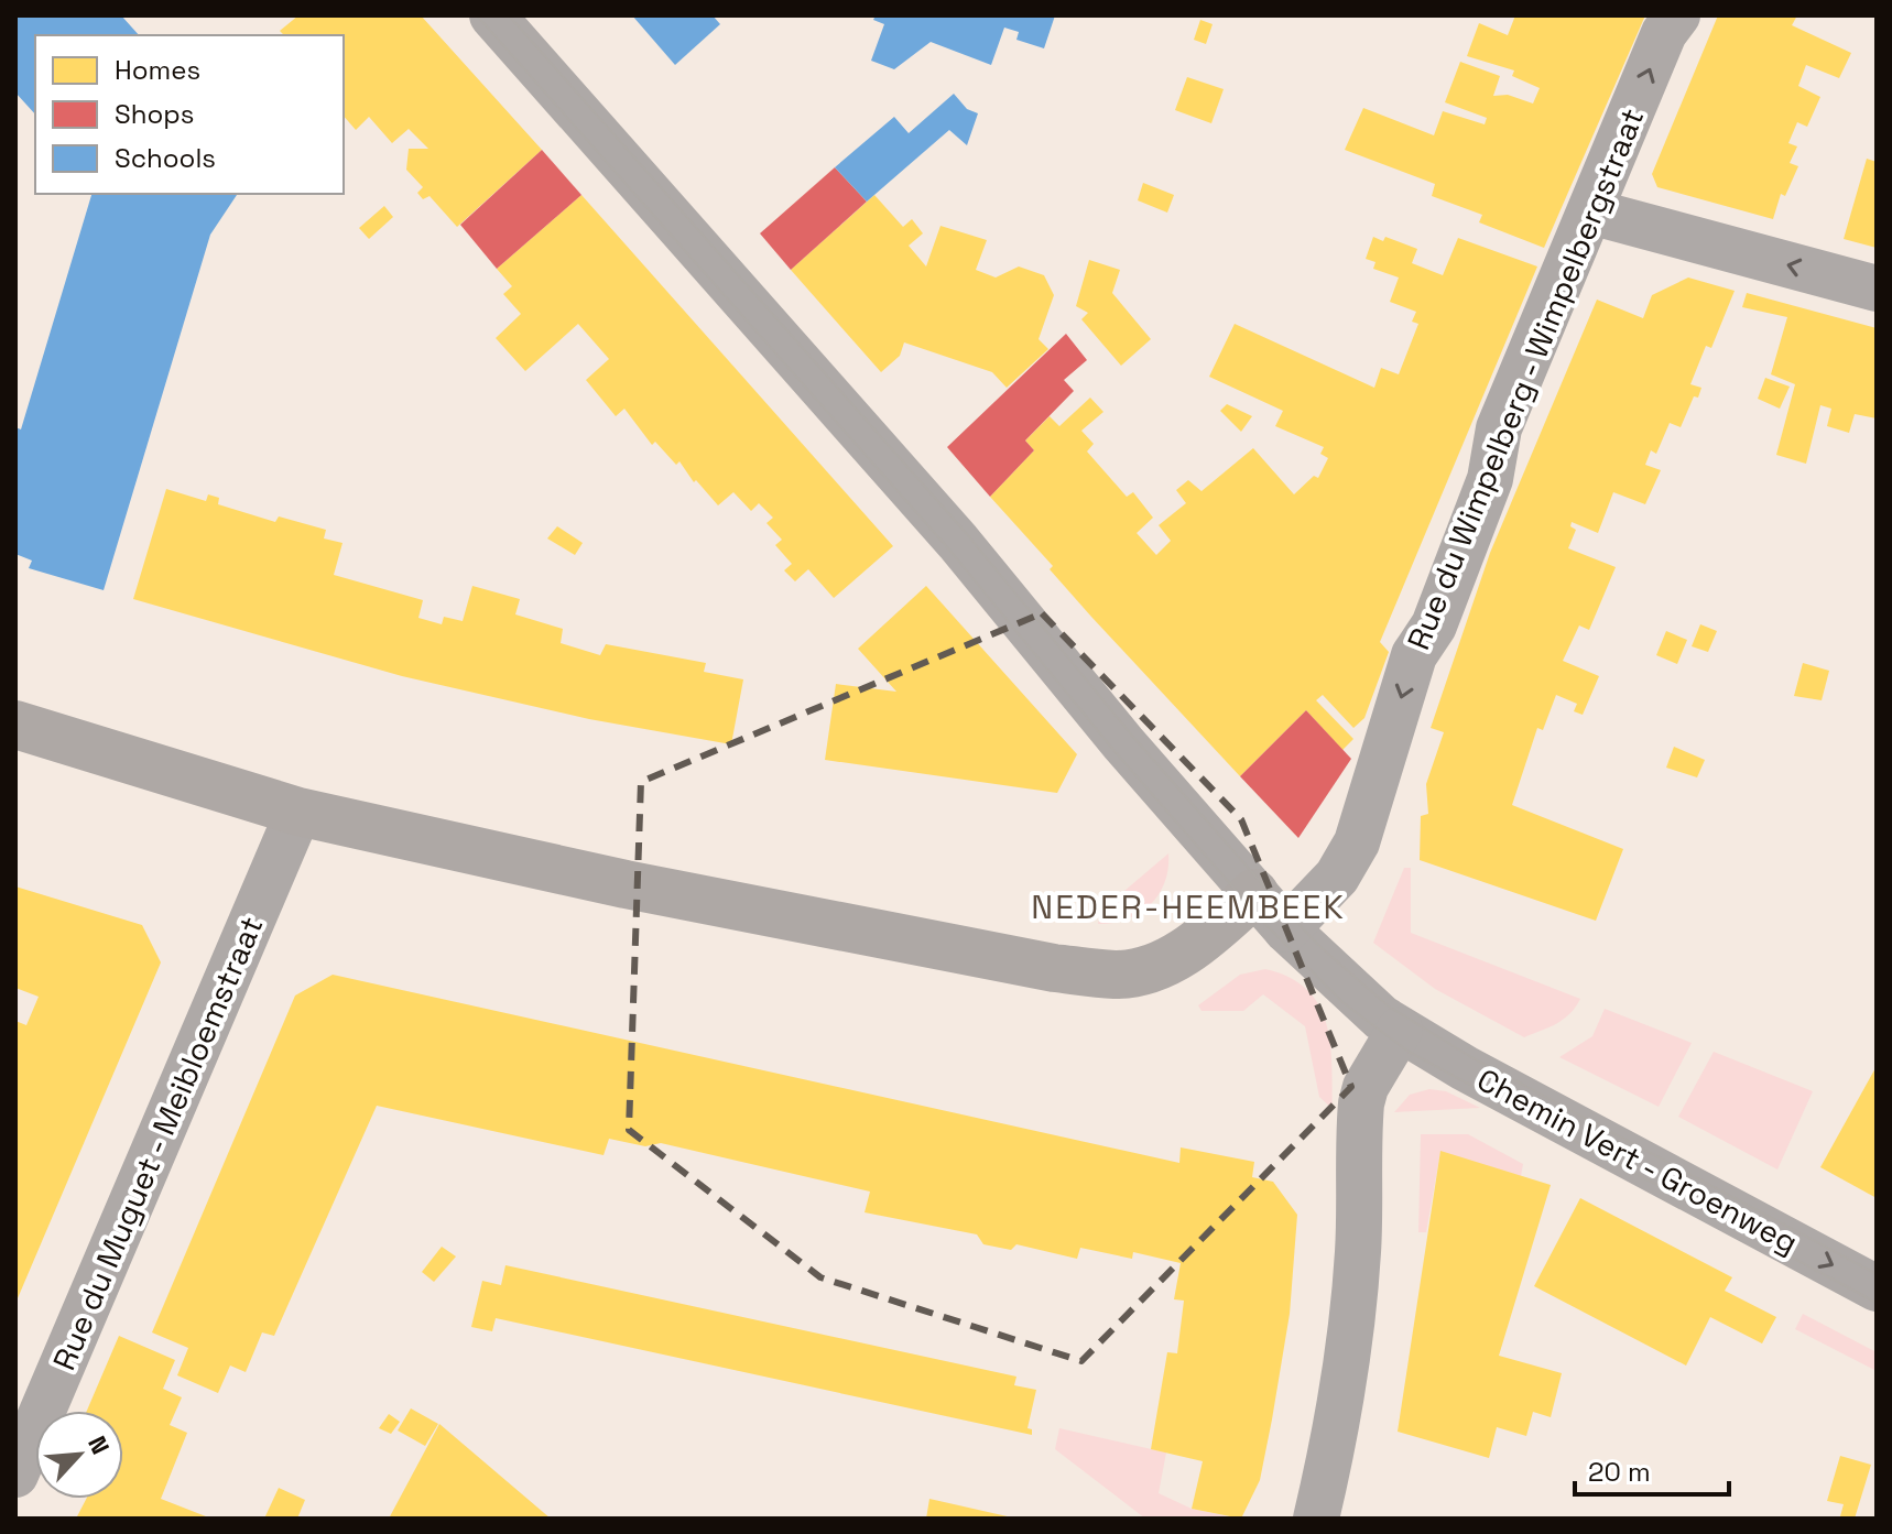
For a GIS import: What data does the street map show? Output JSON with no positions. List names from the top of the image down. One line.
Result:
{"streets":{"street":["Rue du Wimpelberg - Wimpelbergstraat","Rue du Muguet - Meibloemstraat","Chemin Vert - Groenweg"]},"crossings":[["Rue du Wimpelberg - Wimpelbergstraat","Chemin Vert - Groenweg"]],"districts":["NEDER-HEEMBEEK"],"legend":["Homes","Shops","Schools"],"scale_bar":"20 m","north":"top right"}
